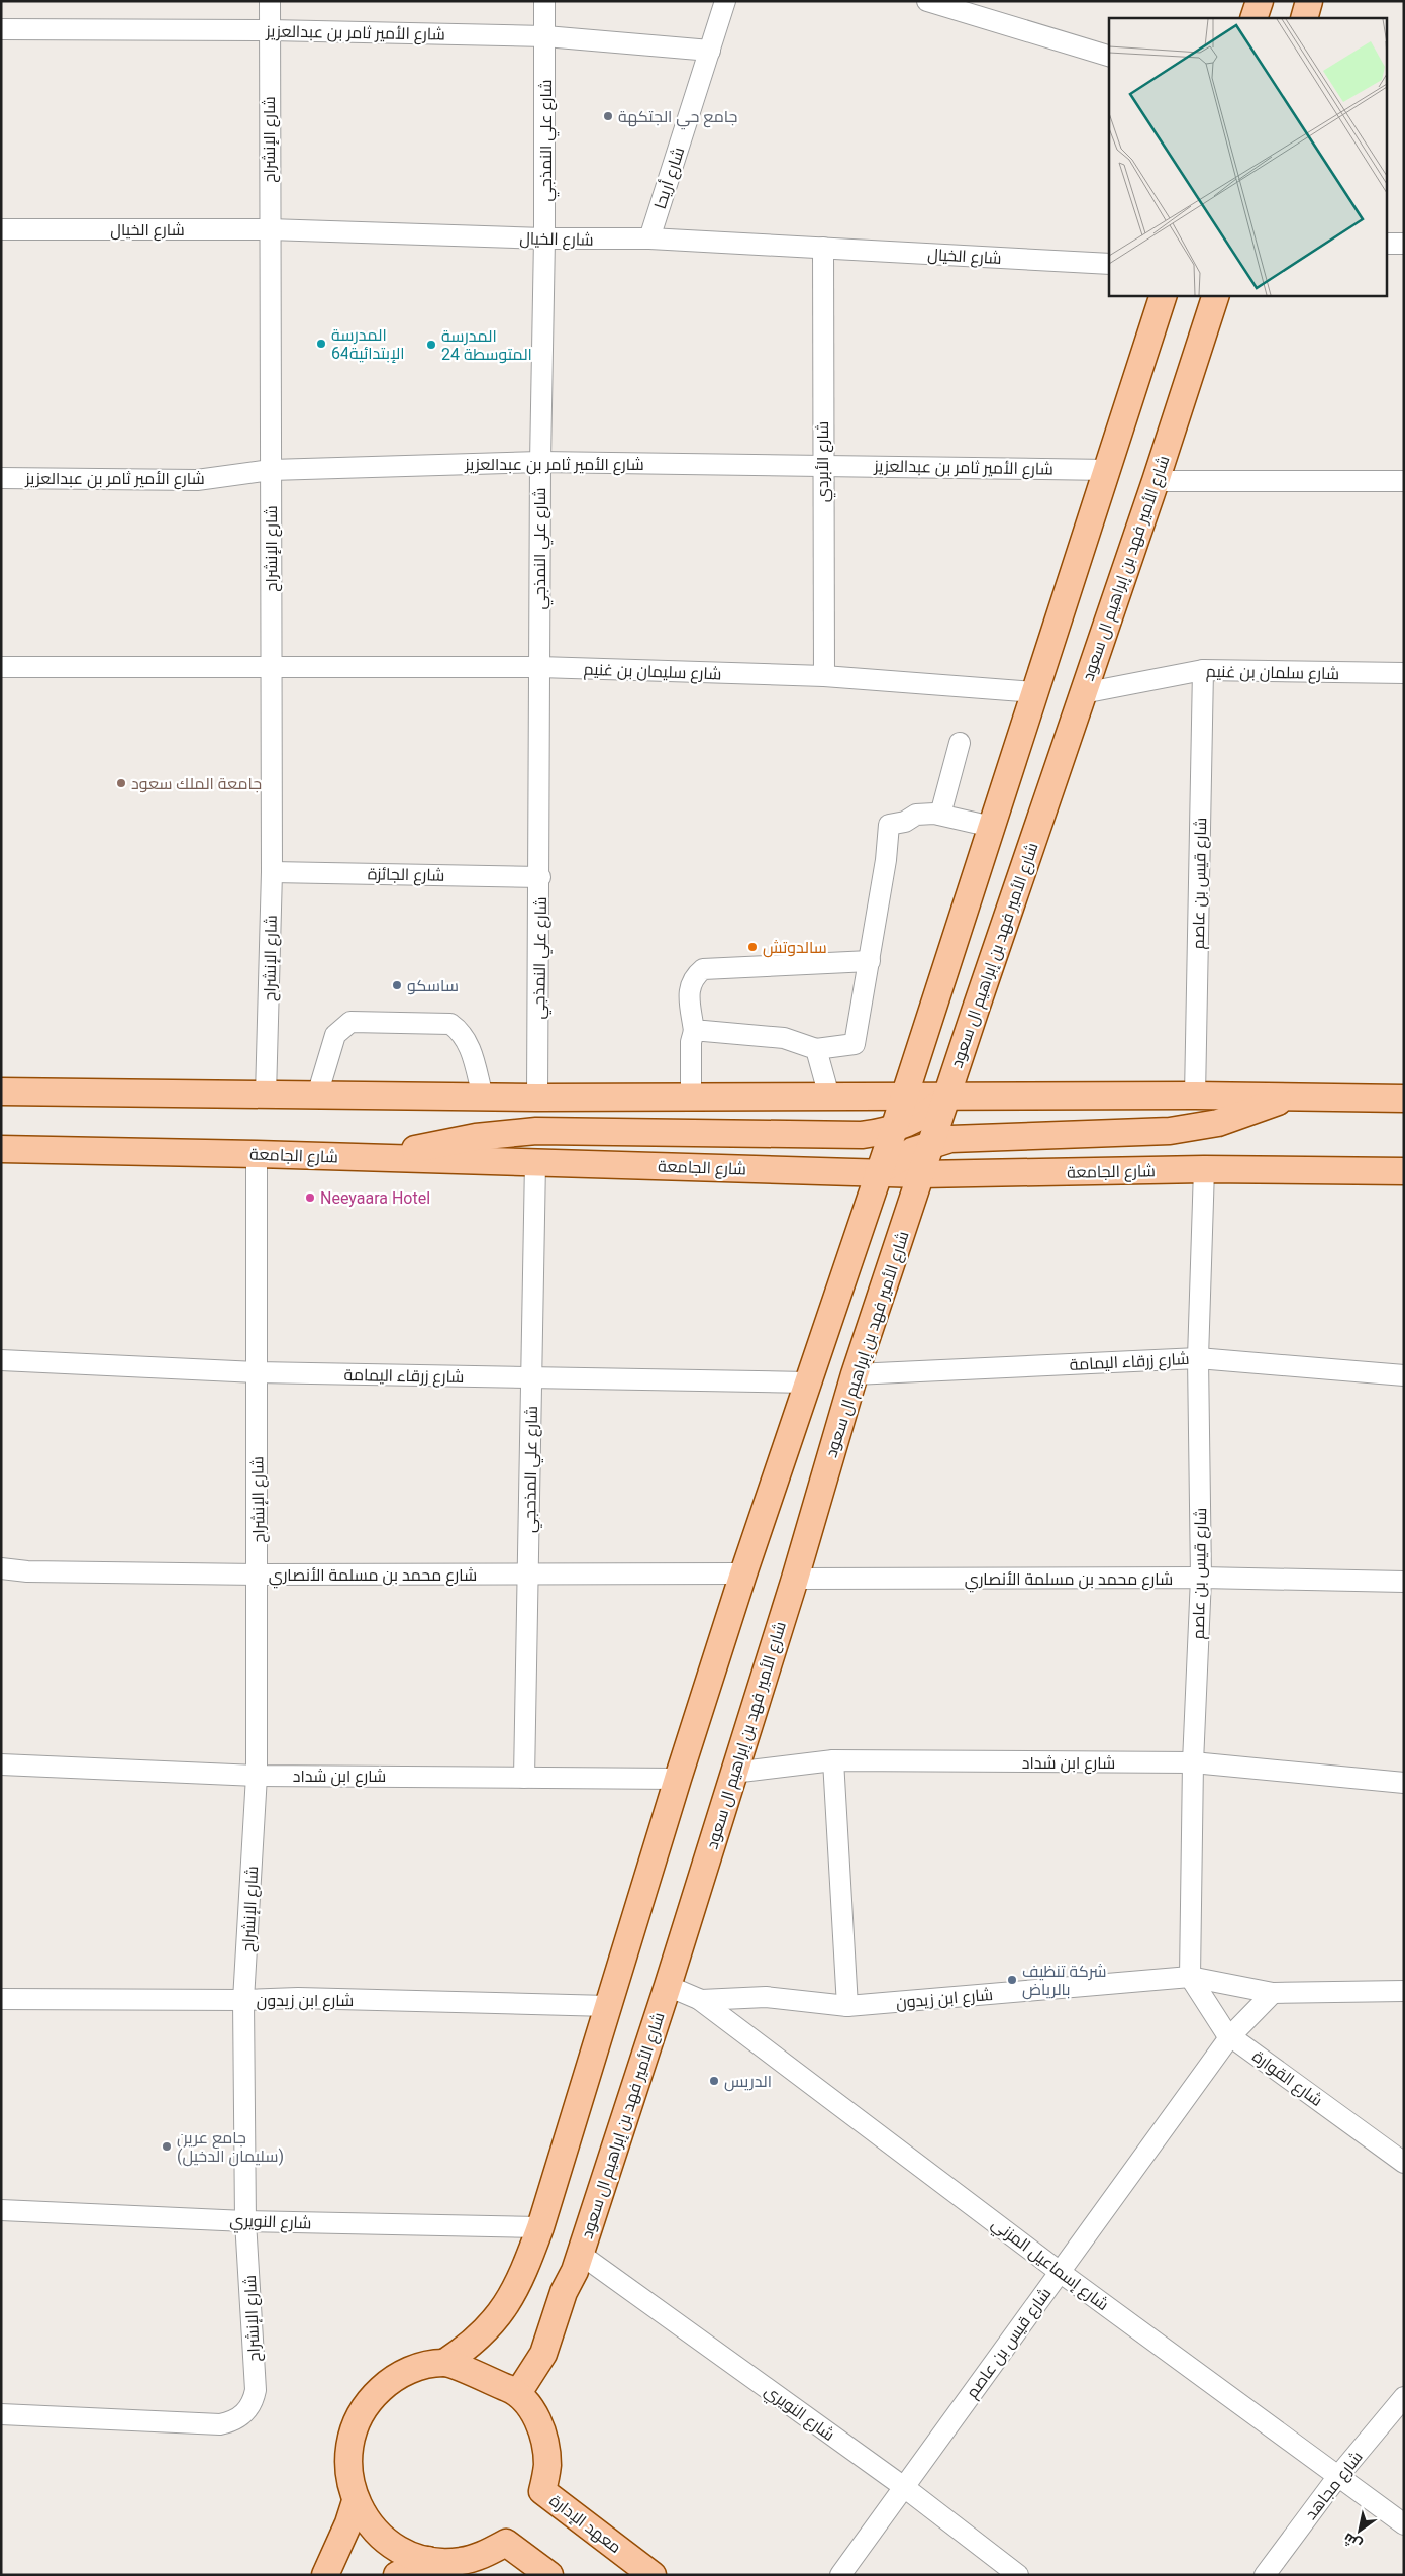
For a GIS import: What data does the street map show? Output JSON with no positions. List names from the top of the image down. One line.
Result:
{"streets":{"main road":["شارع الأمير فهد بن إبراهيم ال سعود","شارع الجامعة","معهد الإدارة"],"street":["شارع الأمير ثامر بن عبدالعزيز","شارع الإنشراح","شارع علي النمذجي","شارع أريحا","شارع الخيال","شارع الأبردي","شارع سليمان بن غنيم","شارع سلمان بن غنيم","شارع الجائزة","شارع قيس بن عاصم","شارع زرقاء اليمامة","شارع علي المذحجي","شارع محمد بن مسلمة الأنصاري","شارع ابن شداد","شارع ابن زيدون","شارع القوارة","شارع النويري","شارع إسماعيل المزني","شارع مجاهد"]},"crossings":[["شارع الأمير ثامر بن عبدالعزيز","شارع الإنشراح"],["شارع الأمير ثامر بن عبدالعزيز","شارع علي النمذجي"],["شارع الأمير ثامر بن عبدالعزيز","شارع أريحا"],["شارع الأمير ثامر بن عبدالعزيز","شارع الأبردي"],["شارع الإنشراح","شارع الخيال"],["شارع الإنشراح","شارع سليمان بن غنيم"],["شارع الإنشراح","شارع الجائزة"],["شارع الإنشراح","شارع الجامعة"],["شارع الإنشراح","شارع زرقاء اليمامة"],["شارع الإنشراح","شارع محمد بن مسلمة الأنصاري"],["شارع الإنشراح","شارع ابن شداد"],["شارع الإنشراح","شارع ابن زيدون"],["شارع الإنشراح","شارع النويري"],["شارع علي النمذجي","شارع الخيال"],["شارع علي النمذجي","شارع سليمان بن غنيم"],["شارع علي النمذجي","شارع الجائزة"],["شارع أريحا","شارع الخيال"],["شارع الخيال","شارع الأبردي"],["شارع الأبردي","شارع سليمان بن غنيم"],["شارع الأمير فهد بن إبراهيم ال سعود","شارع سلمان بن غنيم"],["شارع الأمير فهد بن إبراهيم ال سعود","شارع الجامعة"],["شارع الأمير فهد بن إبراهيم ال سعود","شارع زرقاء اليمامة"],["شارع الأمير فهد بن إبراهيم ال سعود","شارع محمد بن مسلمة الأنصاري"],["شارع الأمير فهد بن إبراهيم ال سعود","شارع ابن شداد"],["شارع الأمير فهد بن إبراهيم ال سعود","شارع ابن زيدون"],["شارع الأمير فهد بن إبراهيم ال سعود","شارع النويري"],["شارع الأمير فهد بن إبراهيم ال سعود","معهد الإدارة"],["شارع سلمان بن غنيم","شارع قيس بن عاصم"],["شارع قيس بن عاصم","شارع الجامعة"],["شارع قيس بن عاصم","شارع زرقاء اليمامة"],["شارع قيس بن عاصم","شارع محمد بن مسلمة الأنصاري"],["شارع قيس بن عاصم","شارع ابن شداد"],["شارع قيس بن عاصم","شارع ابن زيدون"],["شارع قيس بن عاصم","شارع القوارة"],["شارع قيس بن عاصم","شارع النويري"],["شارع قيس بن عاصم","شارع إسماعيل المزني"],["شارع الجامعة","شارع علي المذحجي"],["شارع زرقاء اليمامة","شارع علي المذحجي"],["شارع علي المذحجي","شارع محمد بن مسلمة الأنصاري"],["شارع علي المذحجي","شارع ابن شداد"],["شارع ابن زيدون","شارع القوارة"],["شارع ابن زيدون","شارع إسماعيل المزني"],["شارع إسماعيل المزني","شارع مجاهد"]],"places":["جامع حي الجتكهة","المدرسة الإبتدائية64","المدرسة المتوسطة 24","جامعة الملك سعود","سالدوتش","ساسكو","Neeyaara Hotel","شركة تنظيف بالرياض","الدريس","جامع عرين (سليمان الدخيل)"],"north":"bottom left"}
